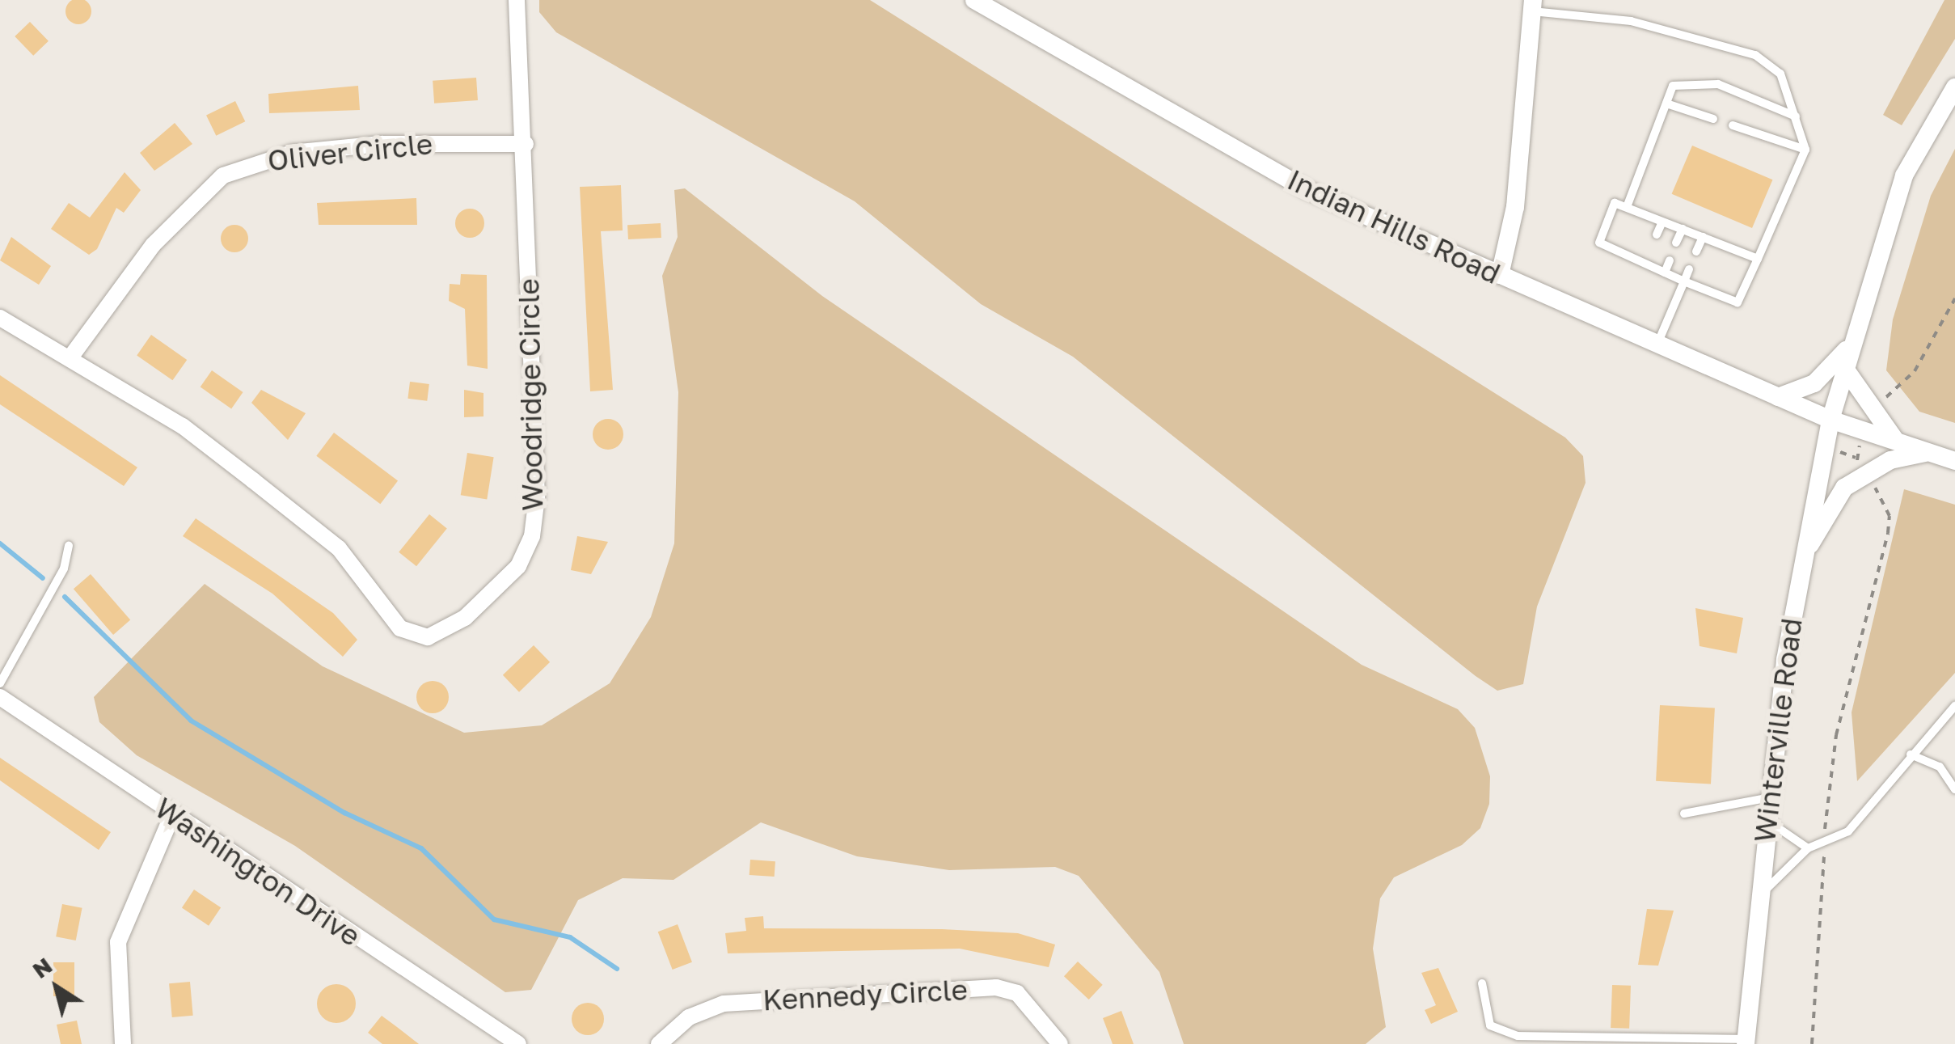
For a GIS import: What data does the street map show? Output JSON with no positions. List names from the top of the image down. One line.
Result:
{"streets":{"street":["Oliver Circle","Indian Hills Road","Woodridge Circle","Winterville Road","Washington Drive","Kennedy Circle"]},"crossings":[["Oliver Circle","Woodridge Circle"],["Indian Hills Road","Winterville Road"]],"north":"top left"}
